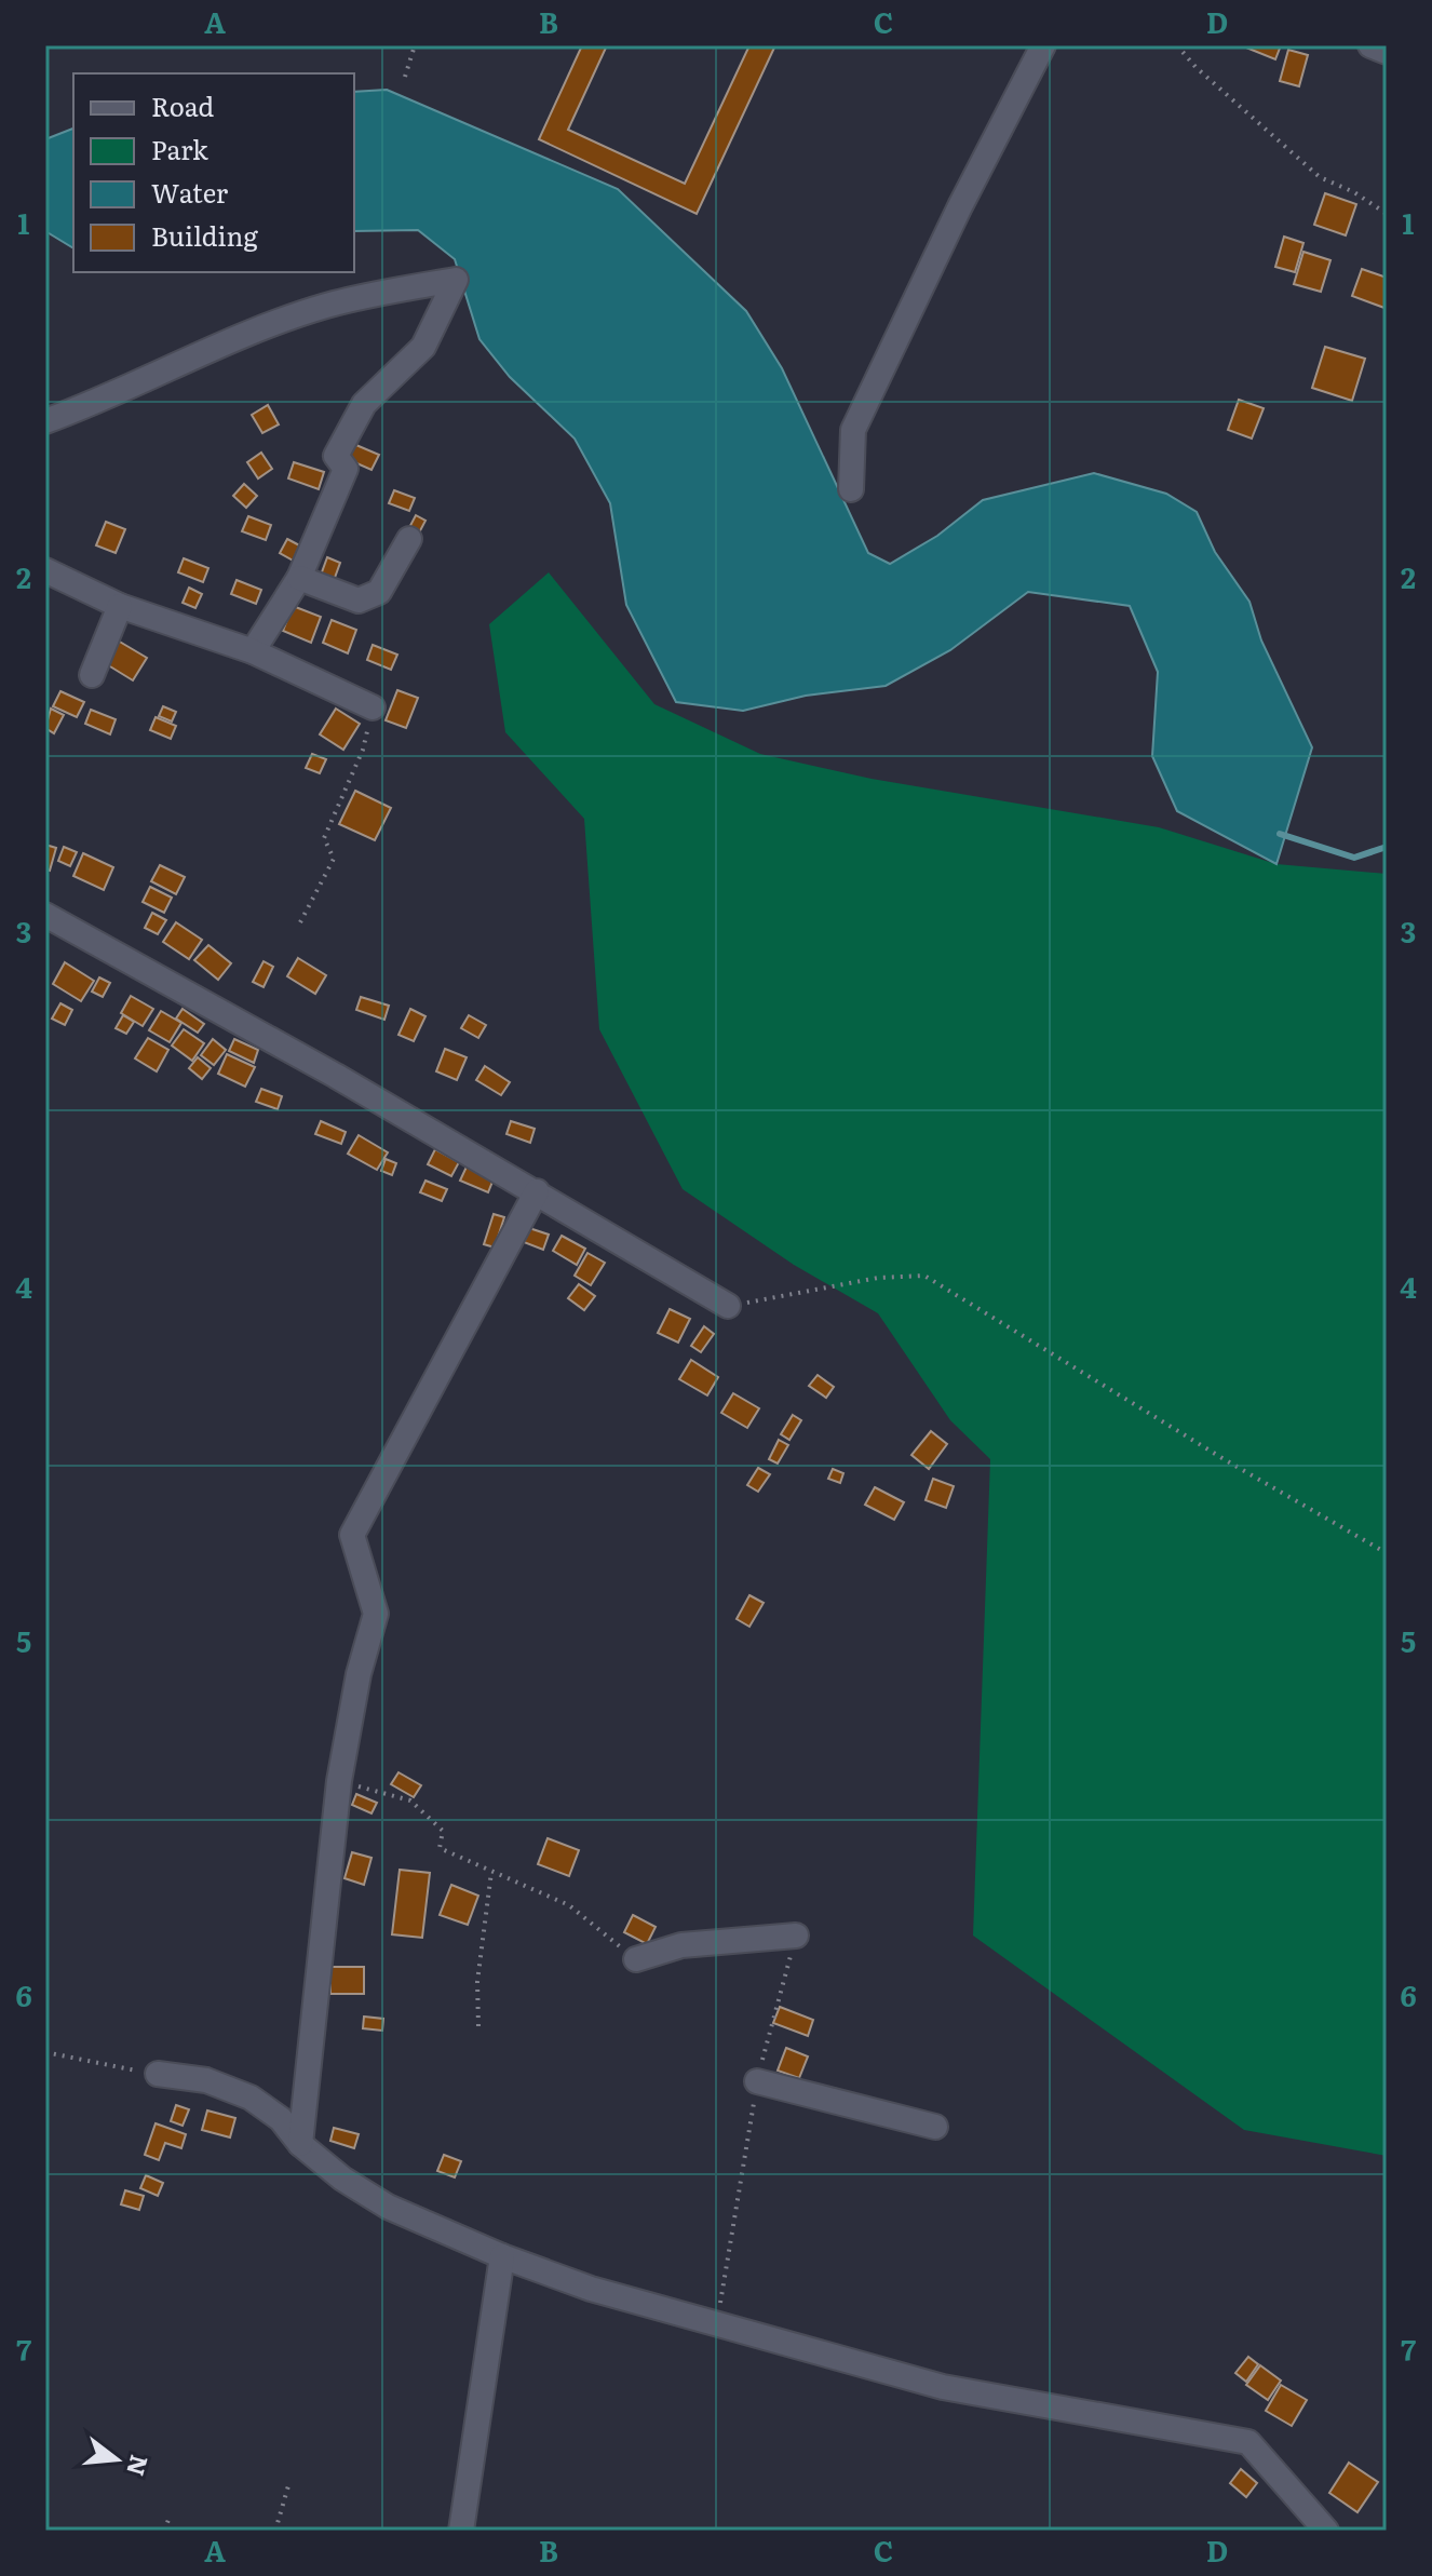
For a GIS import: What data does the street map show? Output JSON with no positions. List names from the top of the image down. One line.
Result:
{"legend":["Road","Park","Water","Building"],"north":"right","grid":{"columns":["A","B","C","D"],"rows":["1","2","3","4","5","6","7"]}}
